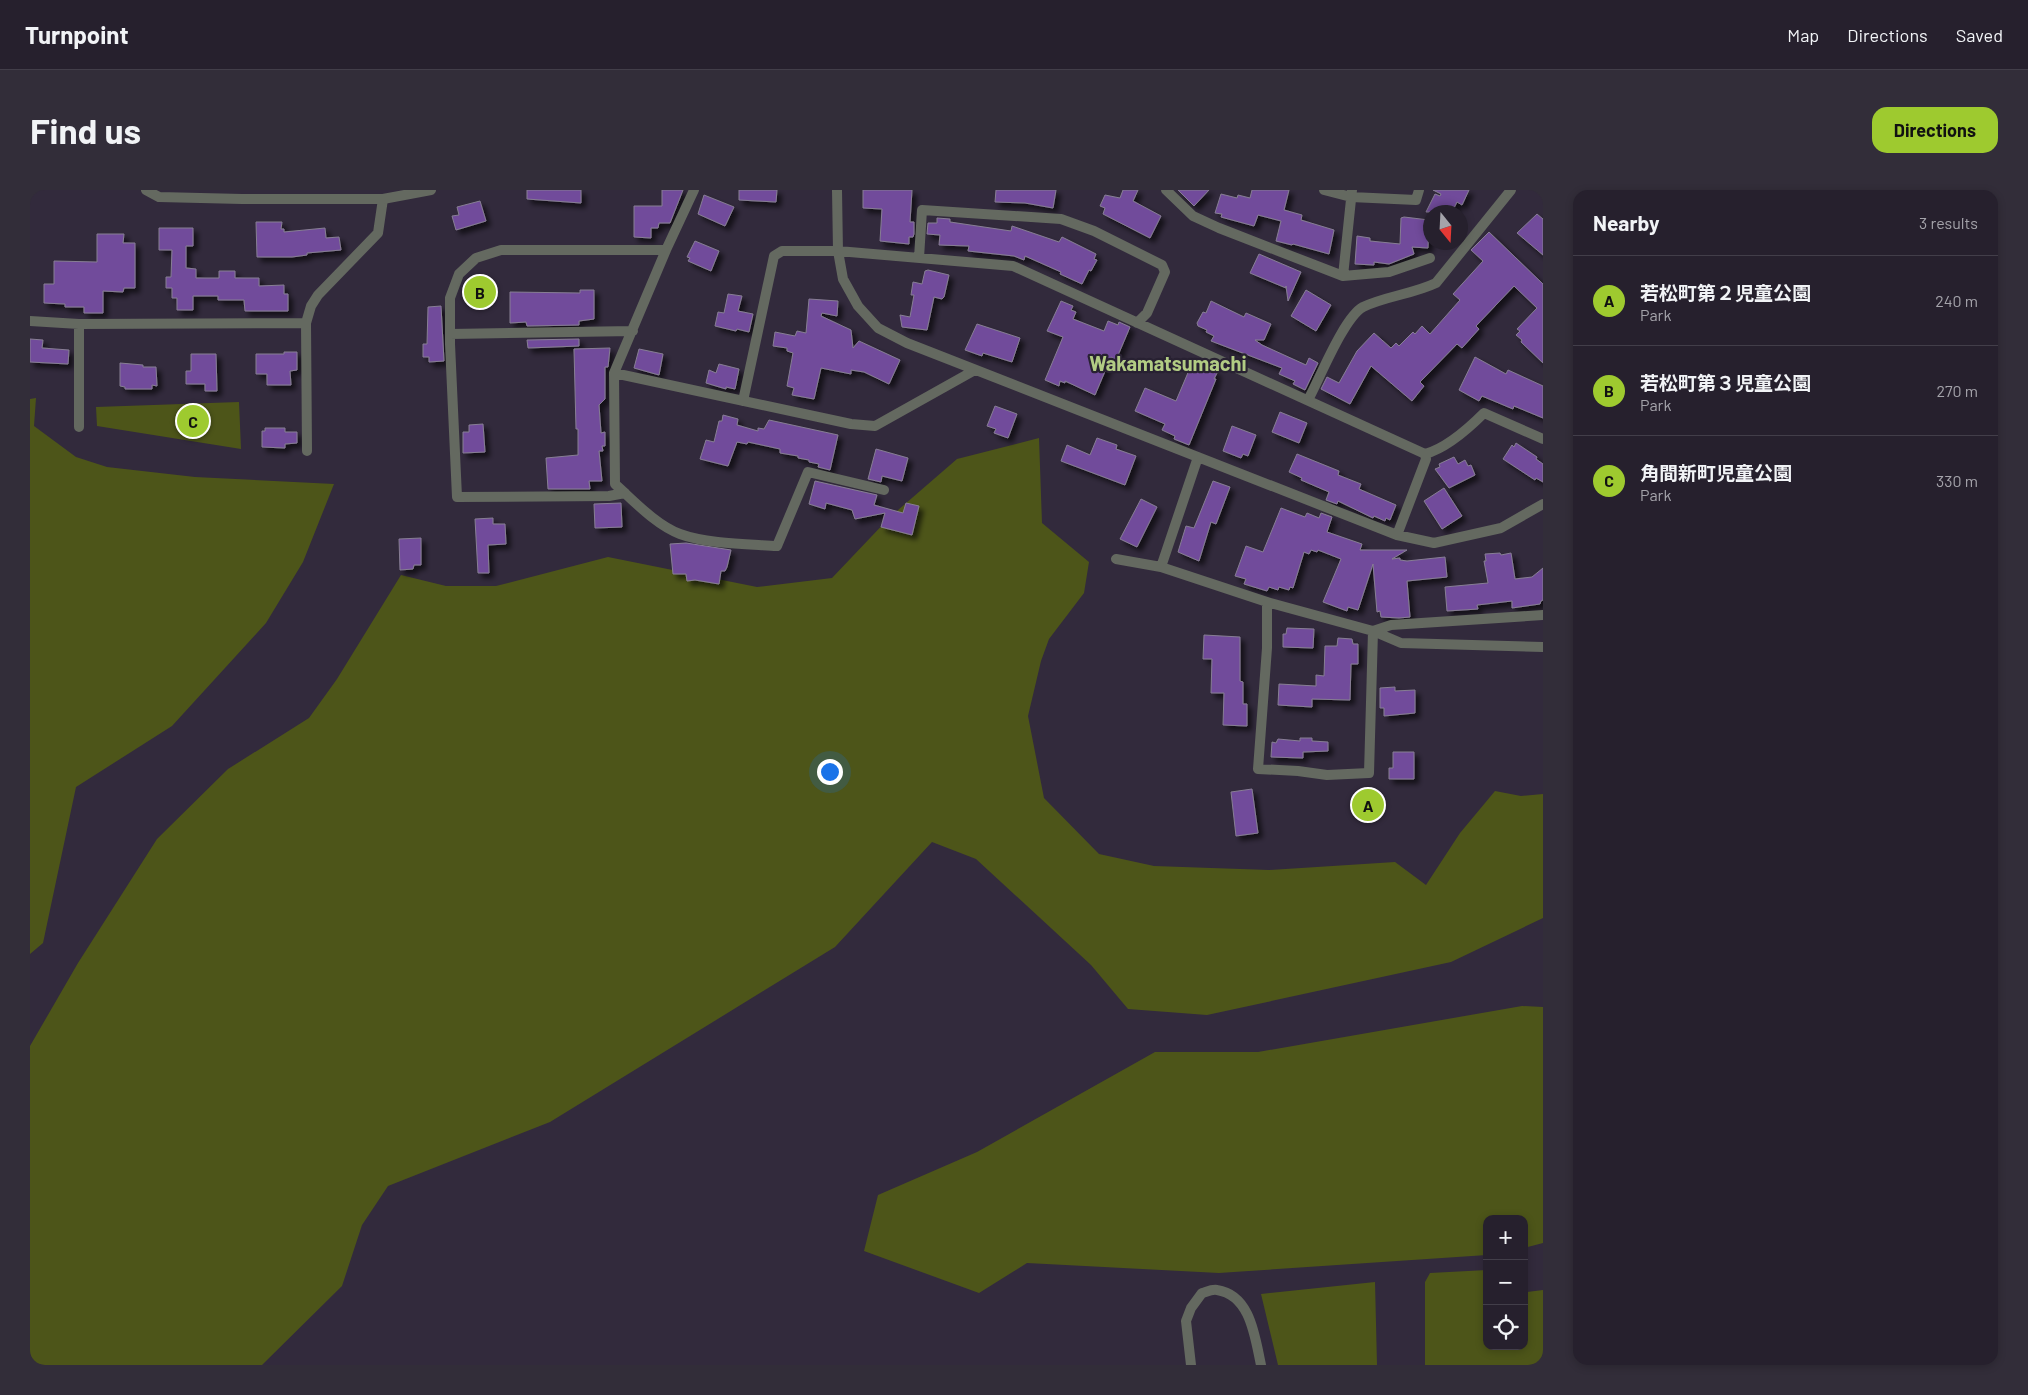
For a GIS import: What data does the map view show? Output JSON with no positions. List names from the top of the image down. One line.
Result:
{"districts":["Wakamatsumachi"],"north":"bottom","page":{"header":"Turnpoint","nav":["Map","Directions","Saved"],"buttons":"Directions","title":"Find us","heading":["Nearby","3 results"],"list":[{"mark":"A","name":"若松町第２児童公園","note":"Park","value":"240 m"},{"mark":"B","name":"若松町第３児童公園","note":"Park","value":"270 m"},{"mark":"C","name":"角間新町児童公園","note":"Park","value":"330 m"}],"pins":["B","C","A"],"map_buttons":["+","−"]}}
